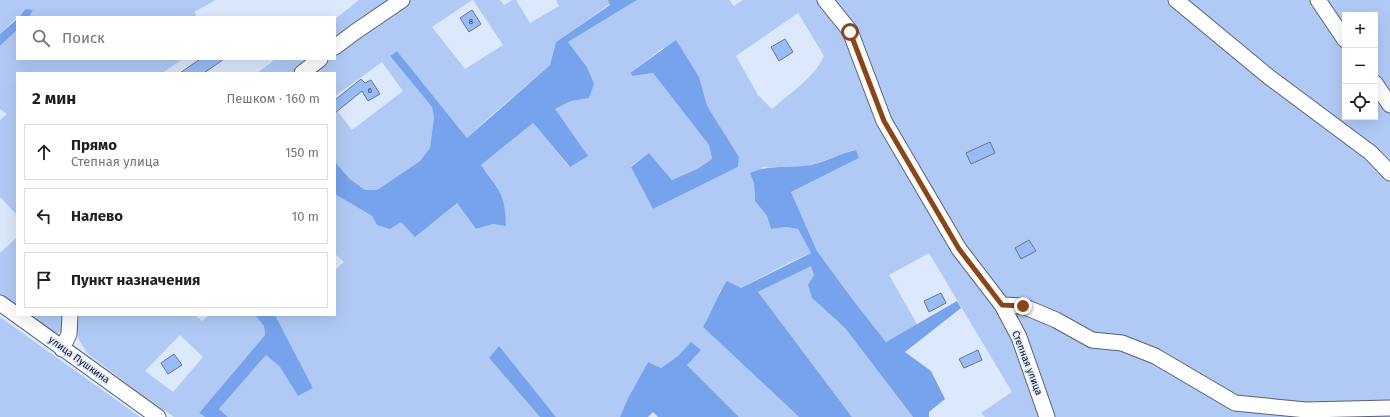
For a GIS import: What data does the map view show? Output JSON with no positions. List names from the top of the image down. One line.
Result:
{"streets":{"street":["улица Пушкина","Степная улица"]},"house_numbers":["8","6"],"page":{"map_buttons":["+","−"],"search":"Поиск","heading":["2 мин","Пешком · 160 m"],"list":[["Прямо","Степная улица","150 m"],["Налево","10 m"],"Пункт назначения"]}}
